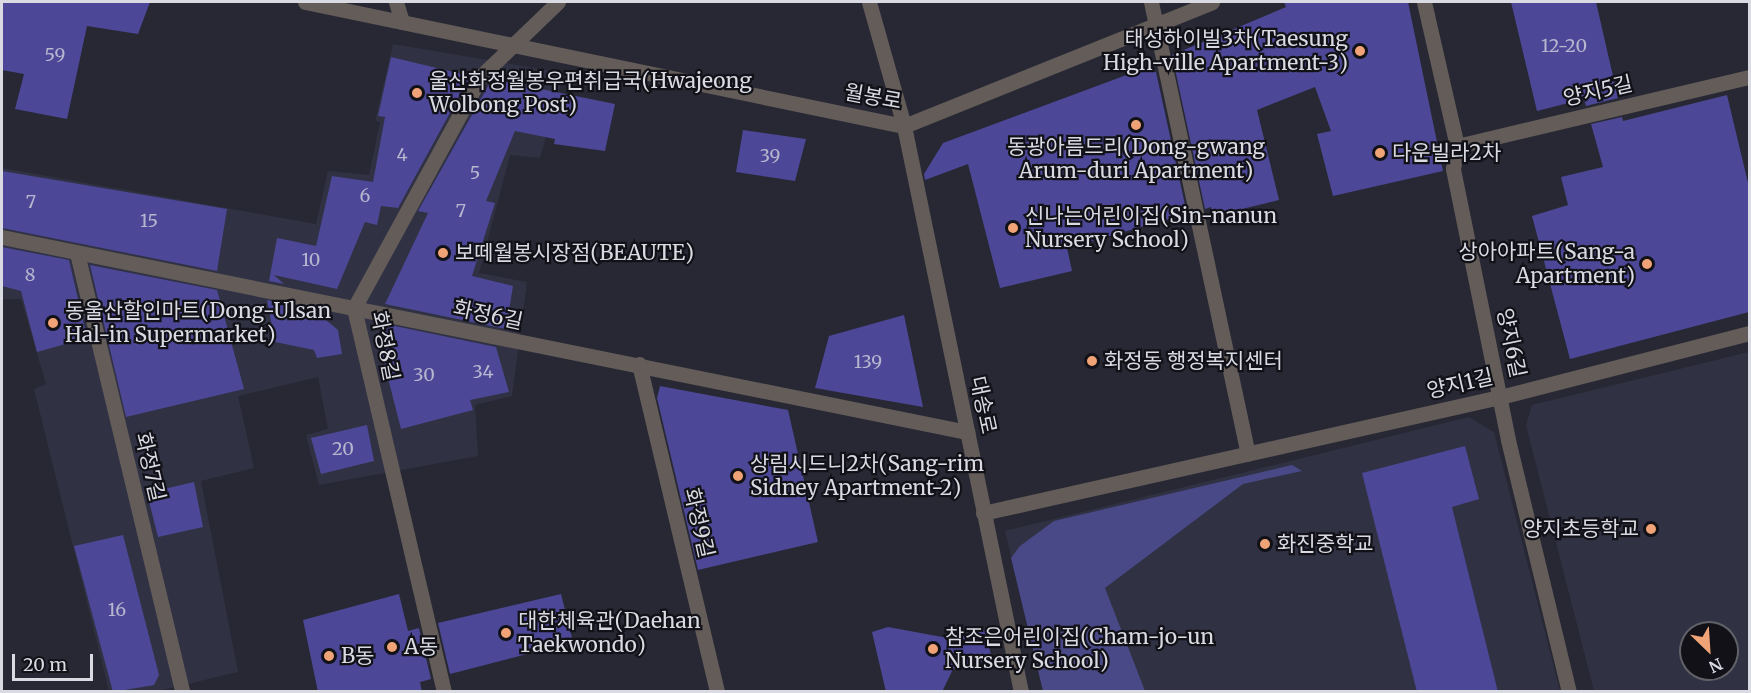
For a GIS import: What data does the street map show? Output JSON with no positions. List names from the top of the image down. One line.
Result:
{"streets":{"street":["양지5길","월봉로","화정6길","양지6길","화정8길","양지1길","대송로","화정7길","화정9길"]},"crossings":[["양지5길","양지6길"],["월봉로","화정8길"],["월봉로","대송로"],["화정6길","화정8길"],["화정6길","대송로"],["화정6길","화정7길"],["화정6길","화정9길"],["양지6길","양지1길"],["양지1길","대송로"]],"places":["태성하이빌3차(Taesung High-ville Apartment-3)","울산화정월봉우편취급국(Hwajeong Wolbong Post)","동광아름드리(Dong-gwang Arum-duri Apartment)","다운빌라2차","신나는어린이집(Sin-nanun Nursery School)","보떼월봉시장점(BEAUTE)","상아아파트(Sang-a Apartment)","동울산할인마트(Dong-Ulsan Hal-in Supermarket)","화정동 행정복지센터","상림시드니2차(Sang-rim Sidney Apartment-2)","양지초등학교","화진중학교","대한체육관(Daehan Taekwondo)","A동","참조은어린이집(Cham-jo-un Nursery School)","B동"],"house_numbers":["12-20","59","4","39","5","6","7","7","15","10","8","139","34","30","20","16"],"scale_bar":"20 m","north":"bottom right"}
